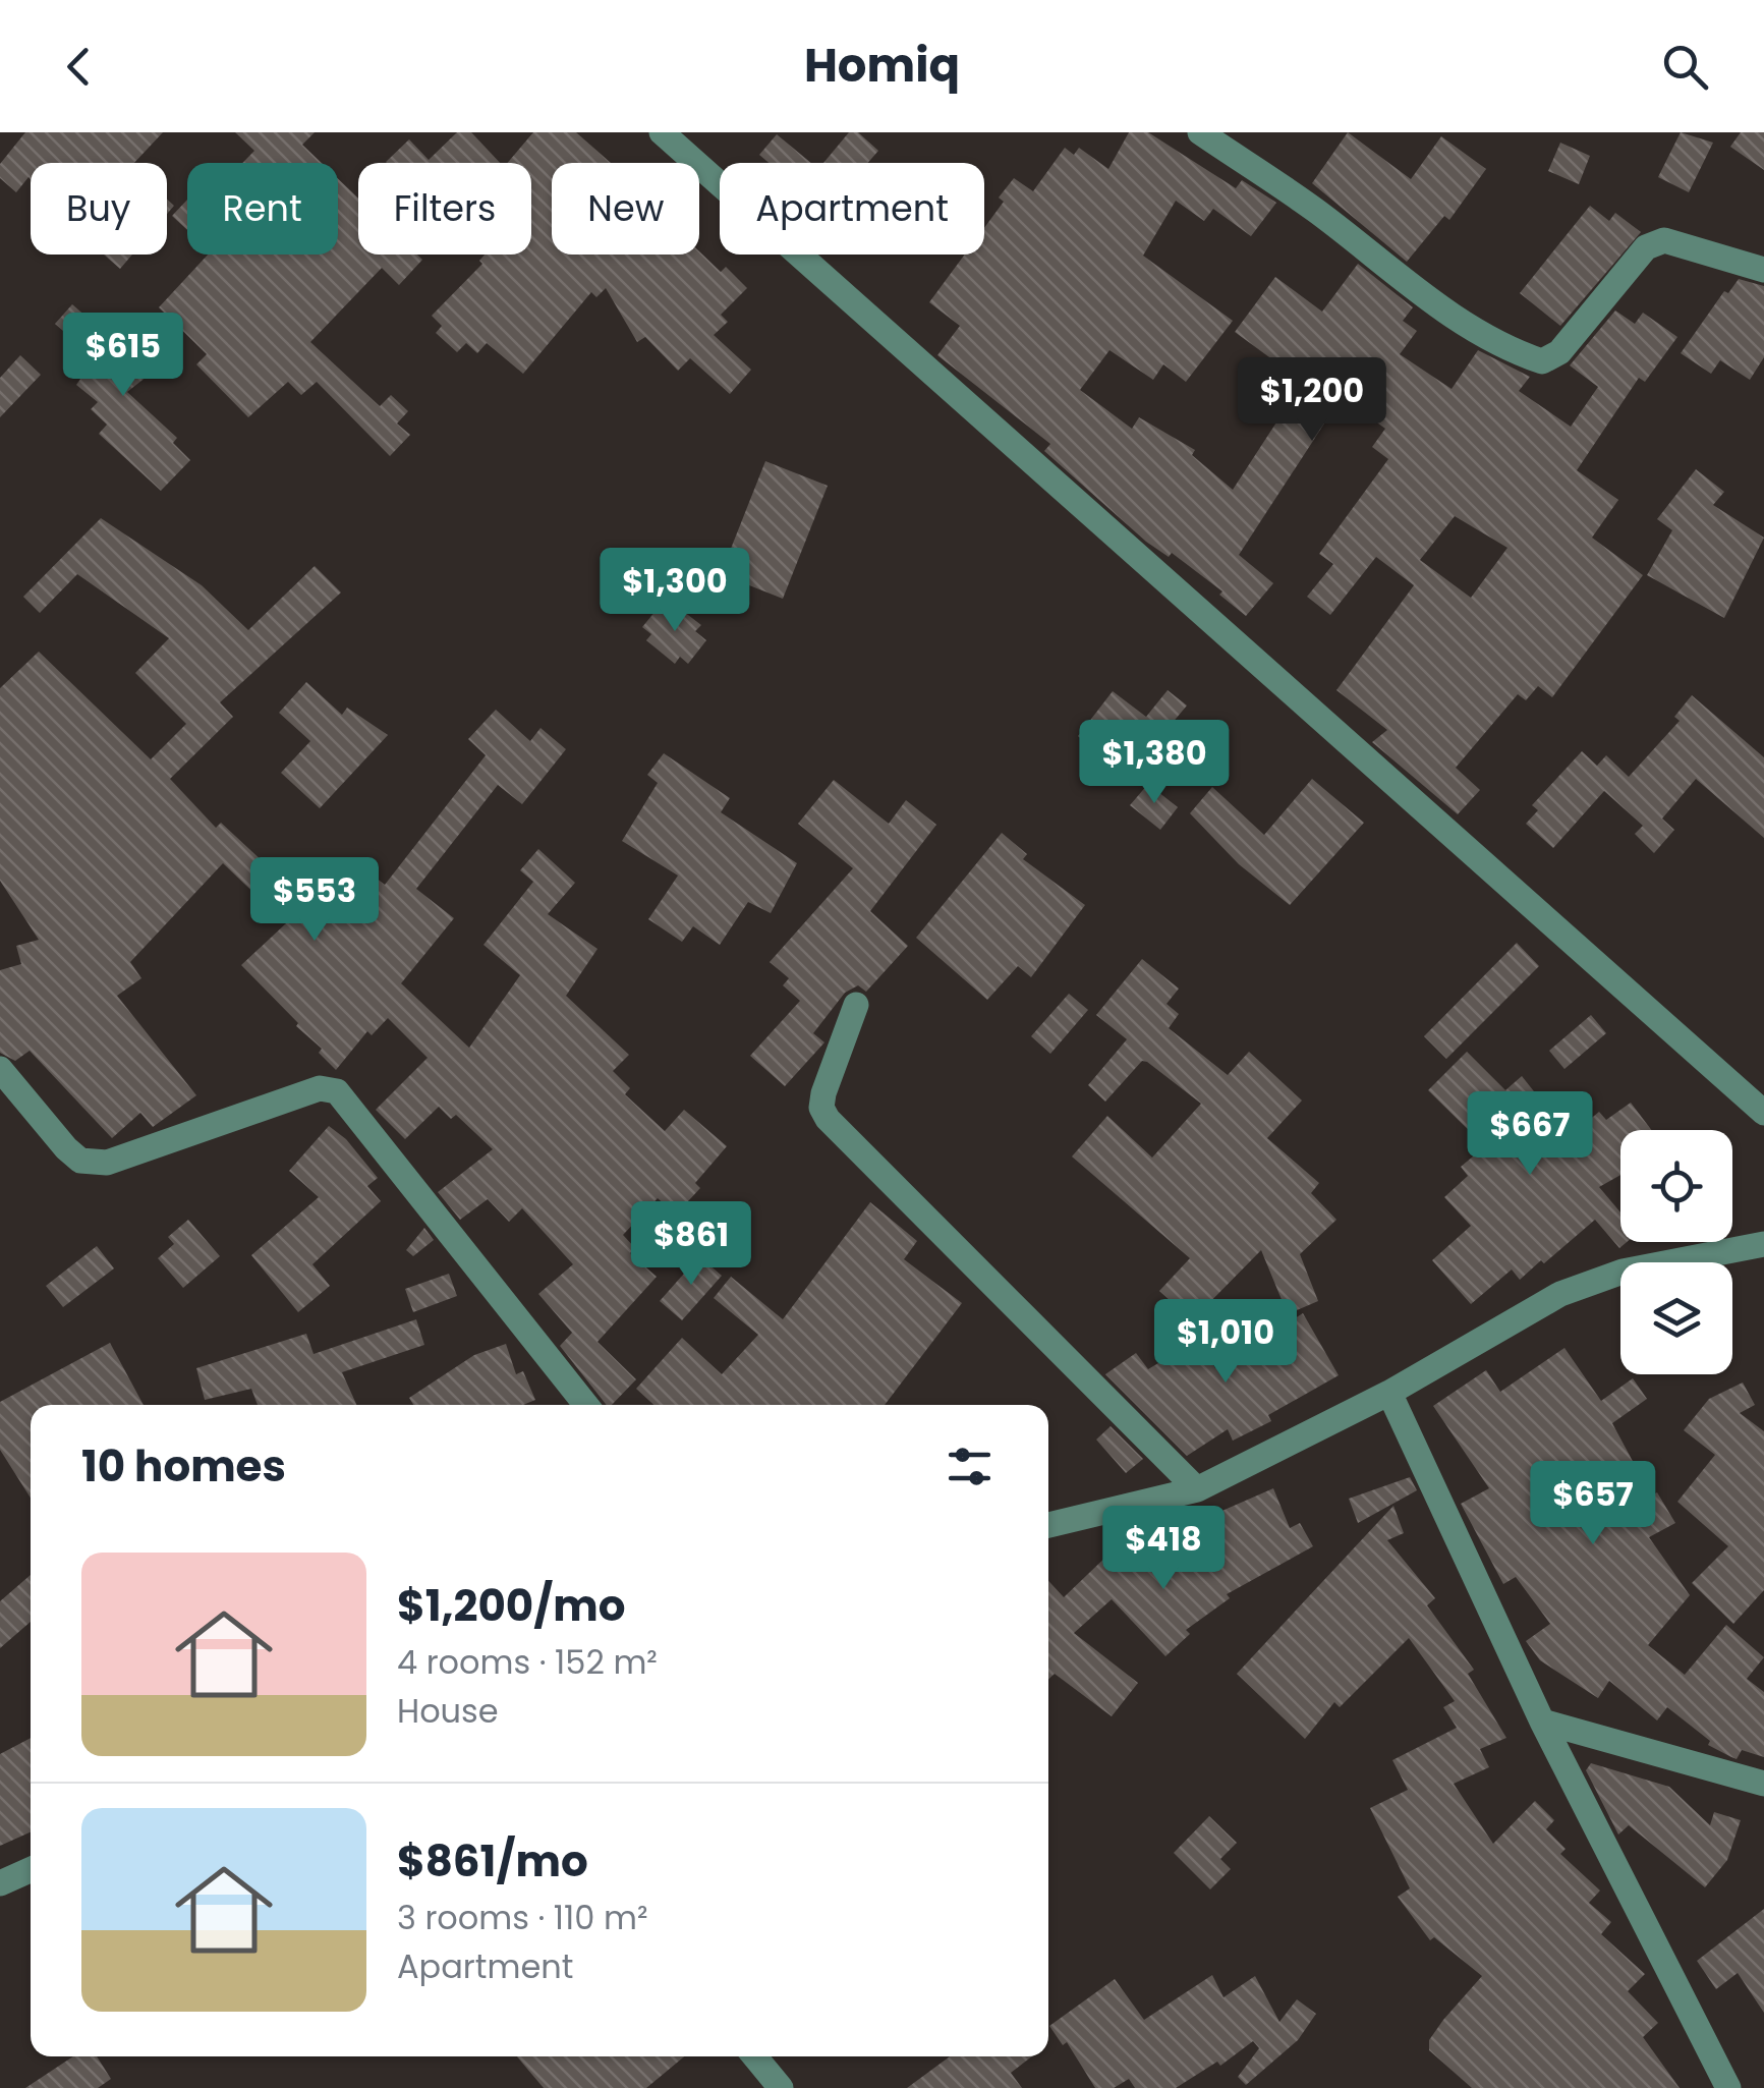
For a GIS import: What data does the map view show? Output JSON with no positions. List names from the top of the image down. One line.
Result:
{"page":{"header":"Homiq","chip":["Buy","Rent","Filters","New","Apartment"],"price":["$615","$1,200","$1,300","$1,380","$553","$667","$861","$1,010","$657","$418"],"heading":"10 homes","list":[{"name":"$1,200/mo","note":"4 rooms · 152 m² · House"},{"name":"$861/mo","note":"3 rooms · 110 m² · Apartment"}]}}
